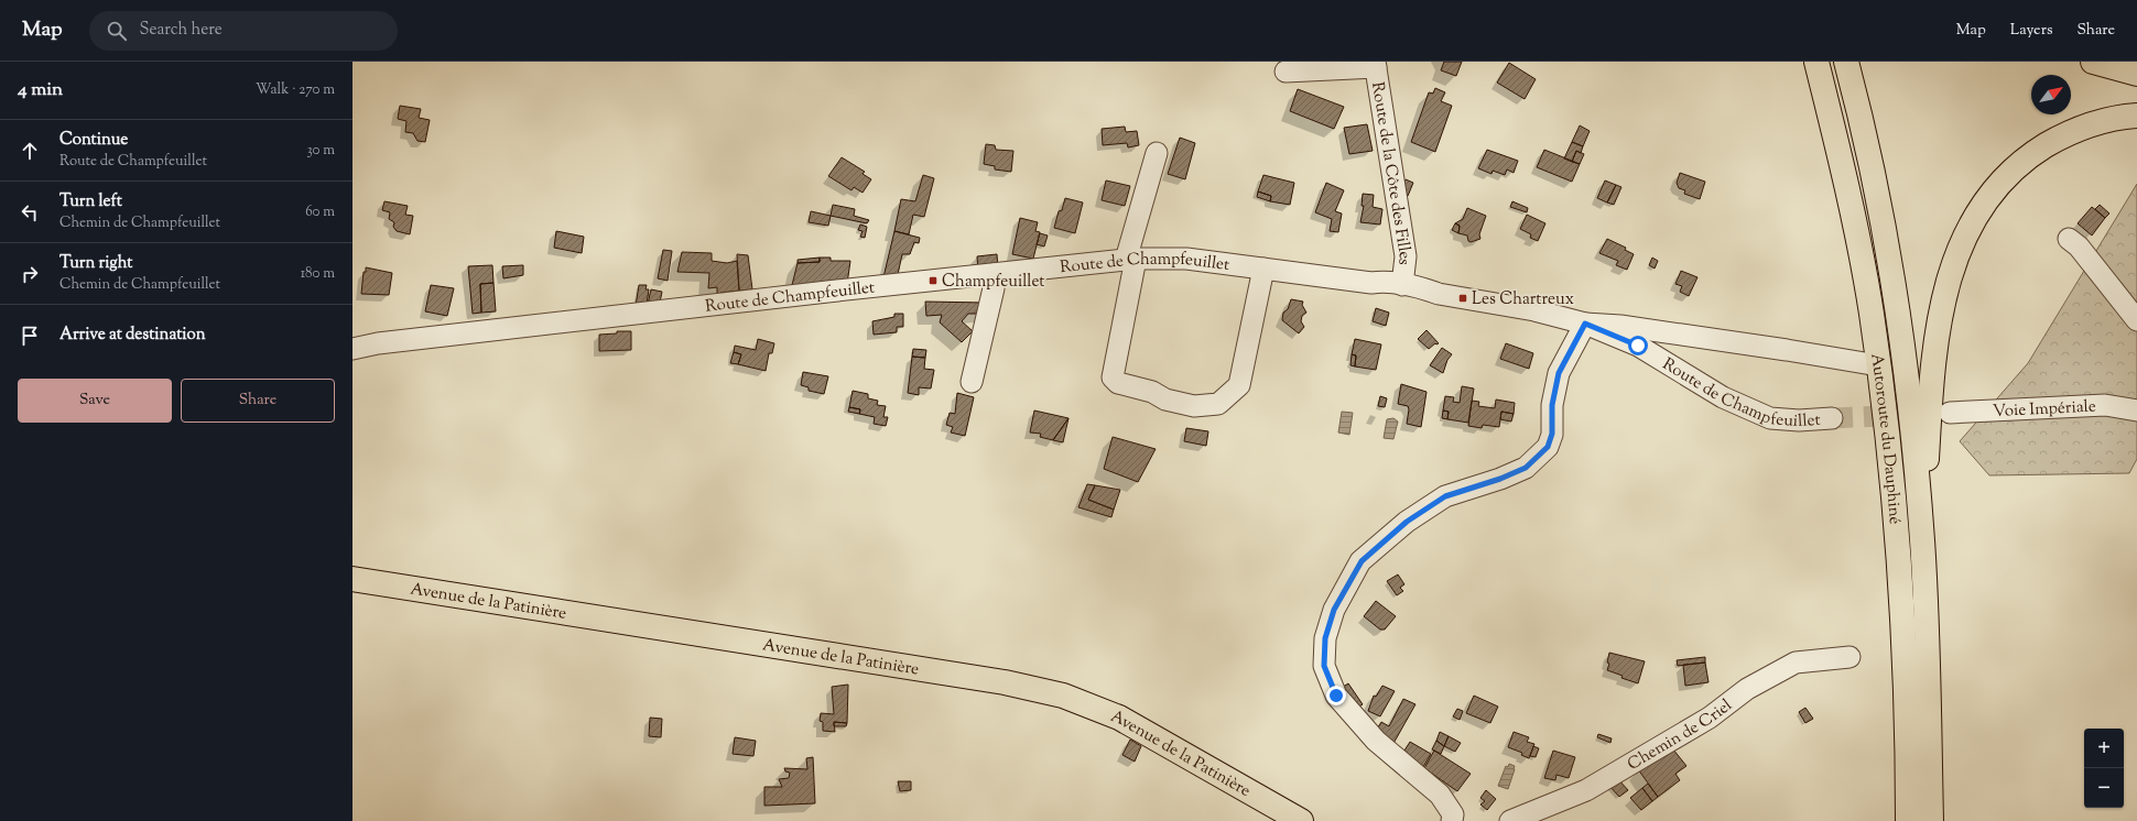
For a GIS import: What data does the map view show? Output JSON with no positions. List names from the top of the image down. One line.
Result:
{"streets":{"main road":["Autoroute du Dauphiné","Avenue de la Patinière"],"street":["Route de la Côte des Filles","Route de Champfeuillet","Voie Impériale","Chemin de Criel"]},"crossings":[["Route de la Côte des Filles","Route de Champfeuillet"]],"places":{"transit":["Champfeuillet","Les Chartreux"]},"north":"top right","page":{"header":"Map","search":"Search here","nav":["Map","Layers","Share"],"heading":["4 min","Walk · 270 m"],"list":[["Continue","Route de Champfeuillet","30 m"],["Turn left","Chemin de Champfeuillet","60 m"],["Turn right","Chemin de Champfeuillet","180 m"],"Arrive at destination"],"buttons":["Save","Share"],"map_buttons":["+","−"]}}
